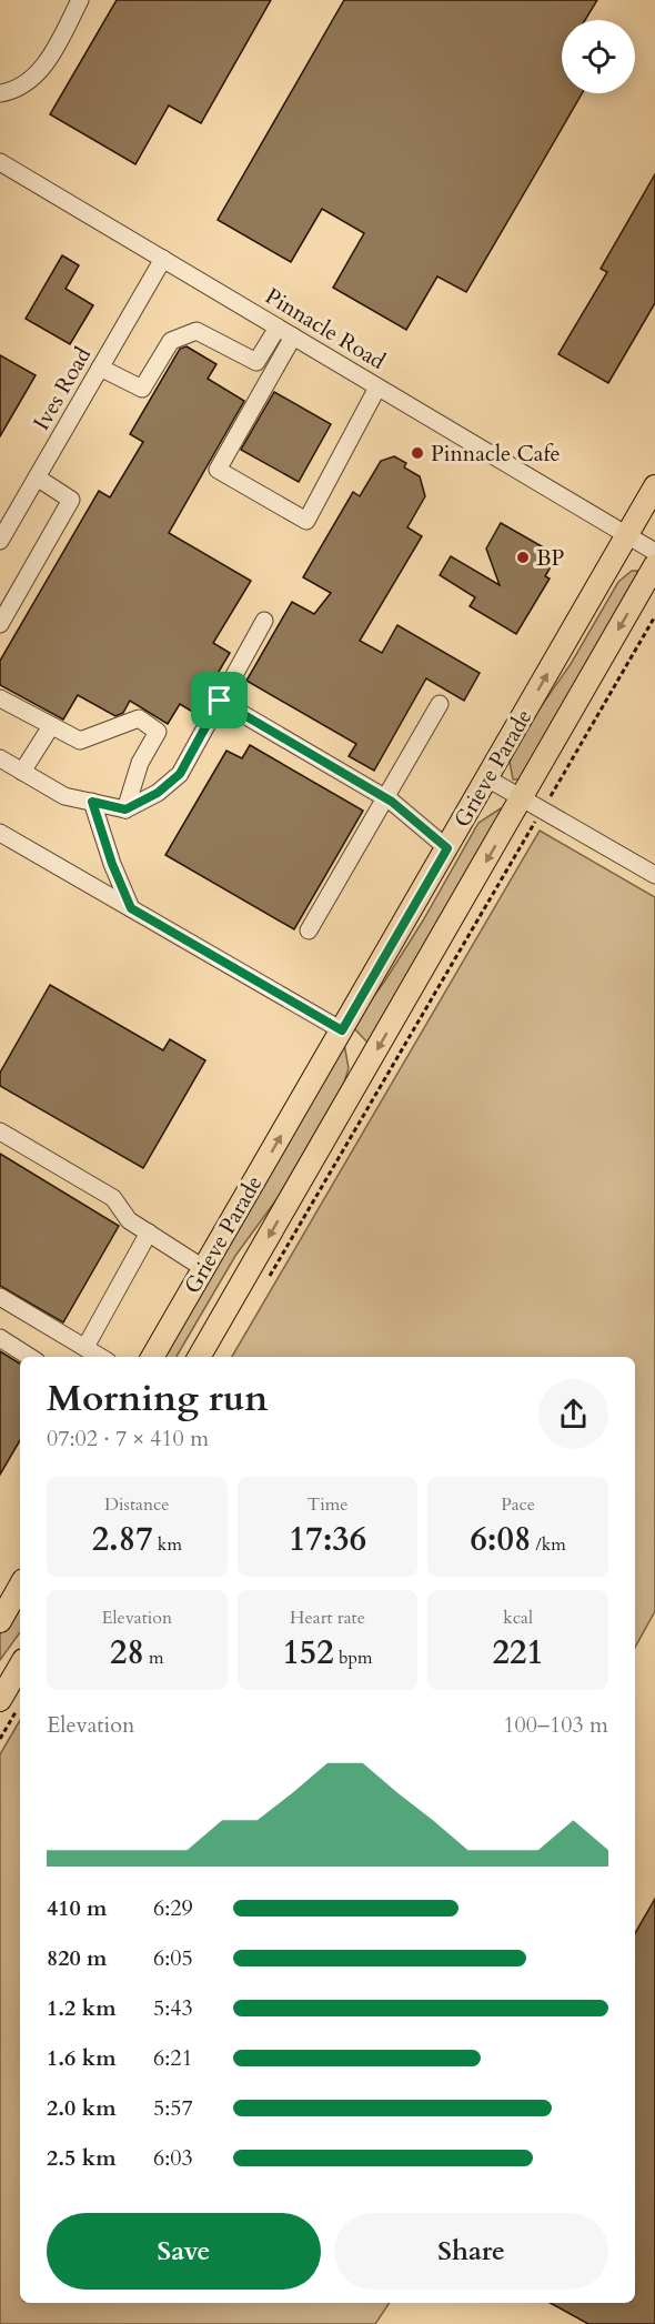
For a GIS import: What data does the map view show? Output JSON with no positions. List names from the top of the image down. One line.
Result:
{"streets":{"main road":["Grieve Parade"],"street":["Pinnacle Road","Ives Road"]},"crossings":[["Pinnacle Road","Ives Road"],["Pinnacle Road","Grieve Parade"]],"places":["Pinnacle Cafe","BP"],"page":{"heading":["Morning run","07:02 · 7 × 410 m"],"stats":[["Distance","2.87 km"],["Time","17:36"],["Pace","6:08 /km"],["Elevation","28 m"],["Heart rate","152 bpm"],["kcal","221"]],"chart":["Elevation","100–103 m"],"list":[{"name":"410 m","note":"6:29"},{"name":"820 m","note":"6:05"},{"name":"1.2 km","note":"5:43"},{"name":"1.6 km","note":"6:21"},{"name":"2.0 km","note":"5:57"},{"name":"2.5 km","note":"6:03"}],"buttons":["Save","Share"]}}
